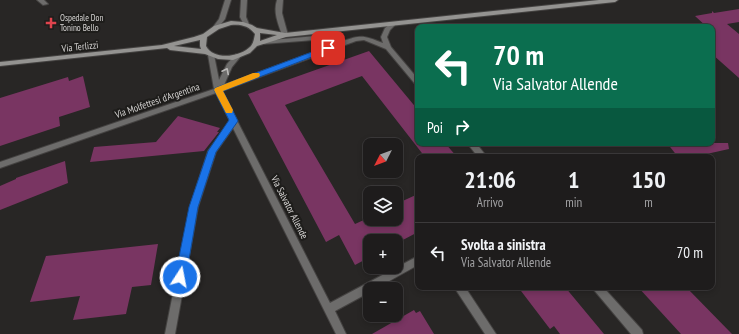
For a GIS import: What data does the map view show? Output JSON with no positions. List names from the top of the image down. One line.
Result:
{"streets":{"main road":["Via Terlizzi"],"street":["Via Molfettesi d'Argentina","Via Salvator Allende"]},"crossings":[["Via Terlizzi","Via Salvator Allende"],["Via Molfettesi d'Argentina","Via Salvator Allende"]],"places":{"health":["Ospedale Don Tonino Bello"]},"north":"bottom left","page":{"turn":["70 m","Via Salvator Allende"],"then":"Poi","map_buttons":["+","−"],"eta":["21:06","Arrivo","1","min","150","m"],"list":[{"name":"Svolta a sinistra","note":"Via Salvator Allende","value":"70 m"}]}}
